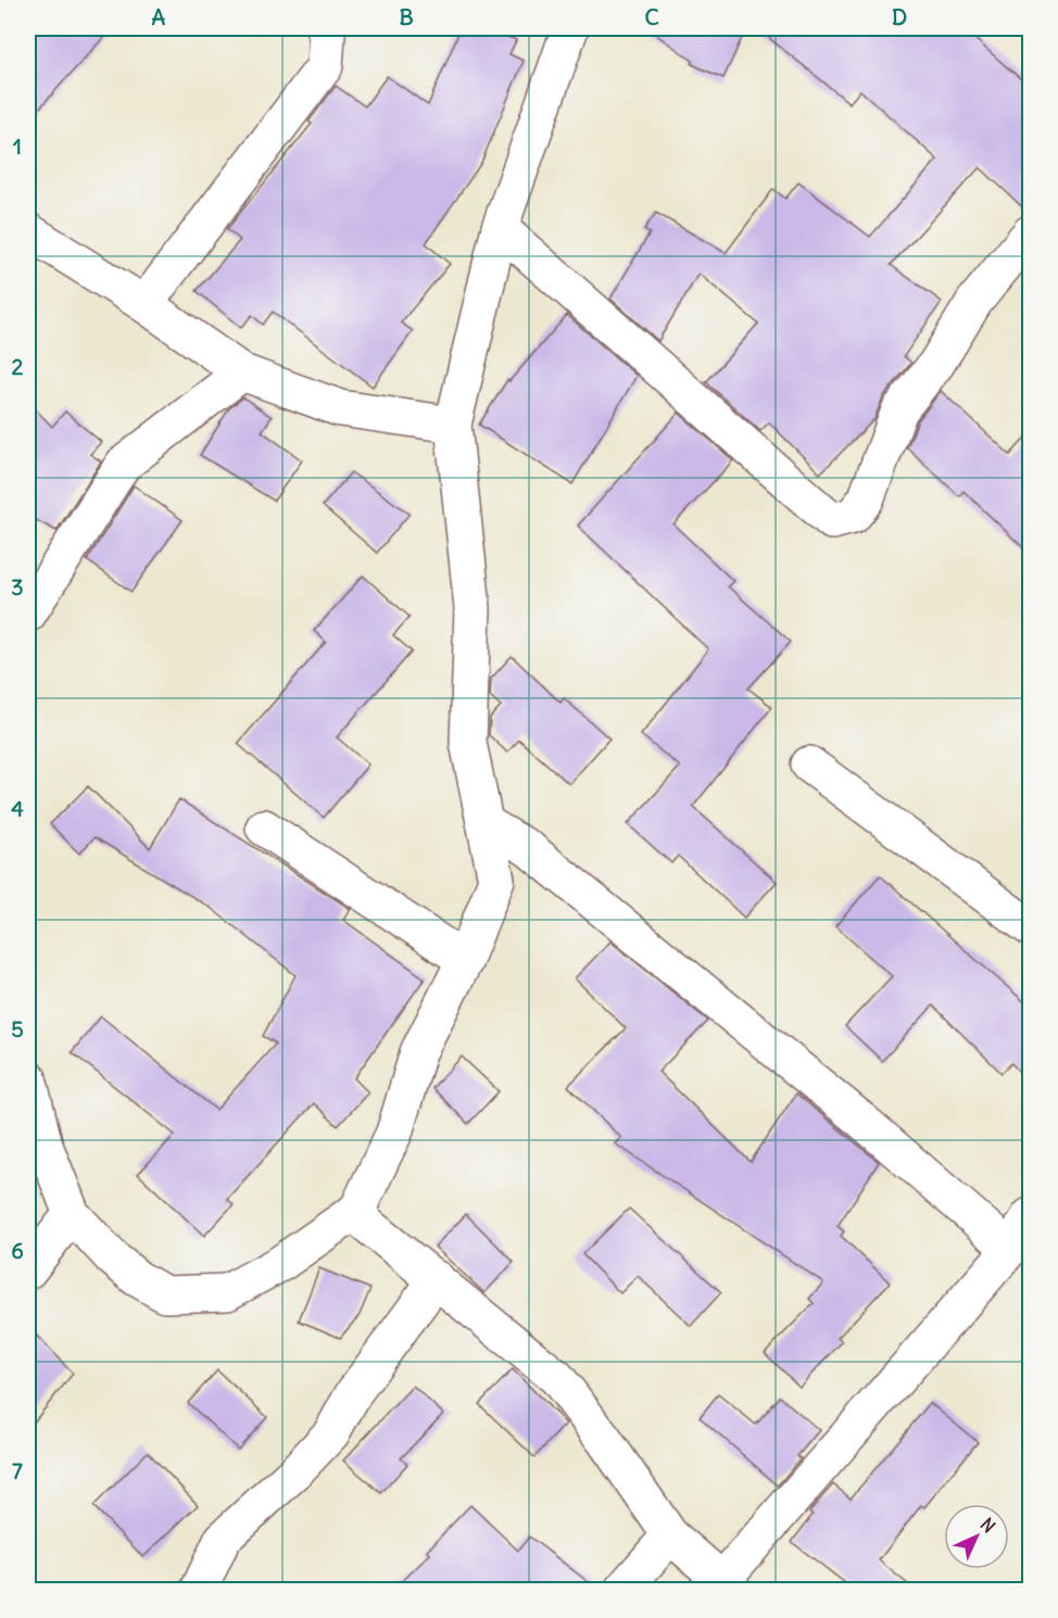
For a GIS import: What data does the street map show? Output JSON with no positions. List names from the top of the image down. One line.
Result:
{"north":"top right","grid":{"columns":["A","B","C","D"],"rows":["1","2","3","4","5","6","7"]}}
